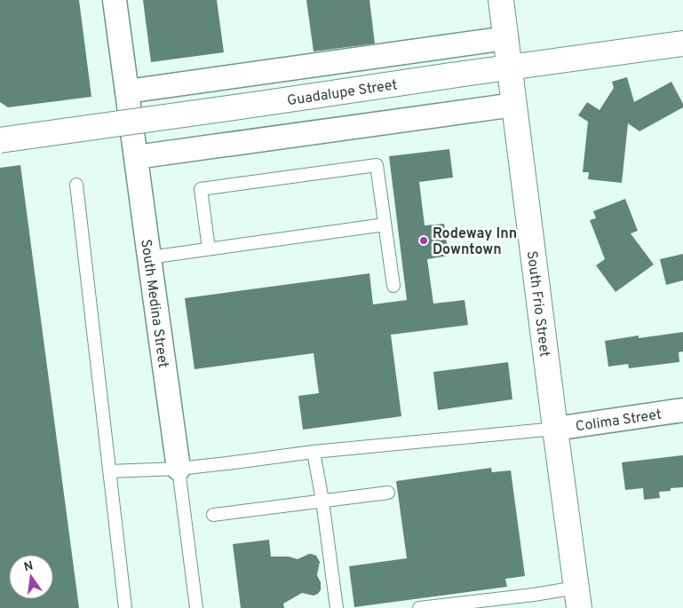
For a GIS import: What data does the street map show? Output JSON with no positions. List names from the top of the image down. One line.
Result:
{"streets":{"main road":["Guadalupe Street","South Frio Street"],"street":["South Medina Street","Colima Street"]},"crossings":[["Guadalupe Street","South Frio Street"],["South Frio Street","Colima Street"]],"places":["Rodeway Inn Downtown"],"north":"top"}
